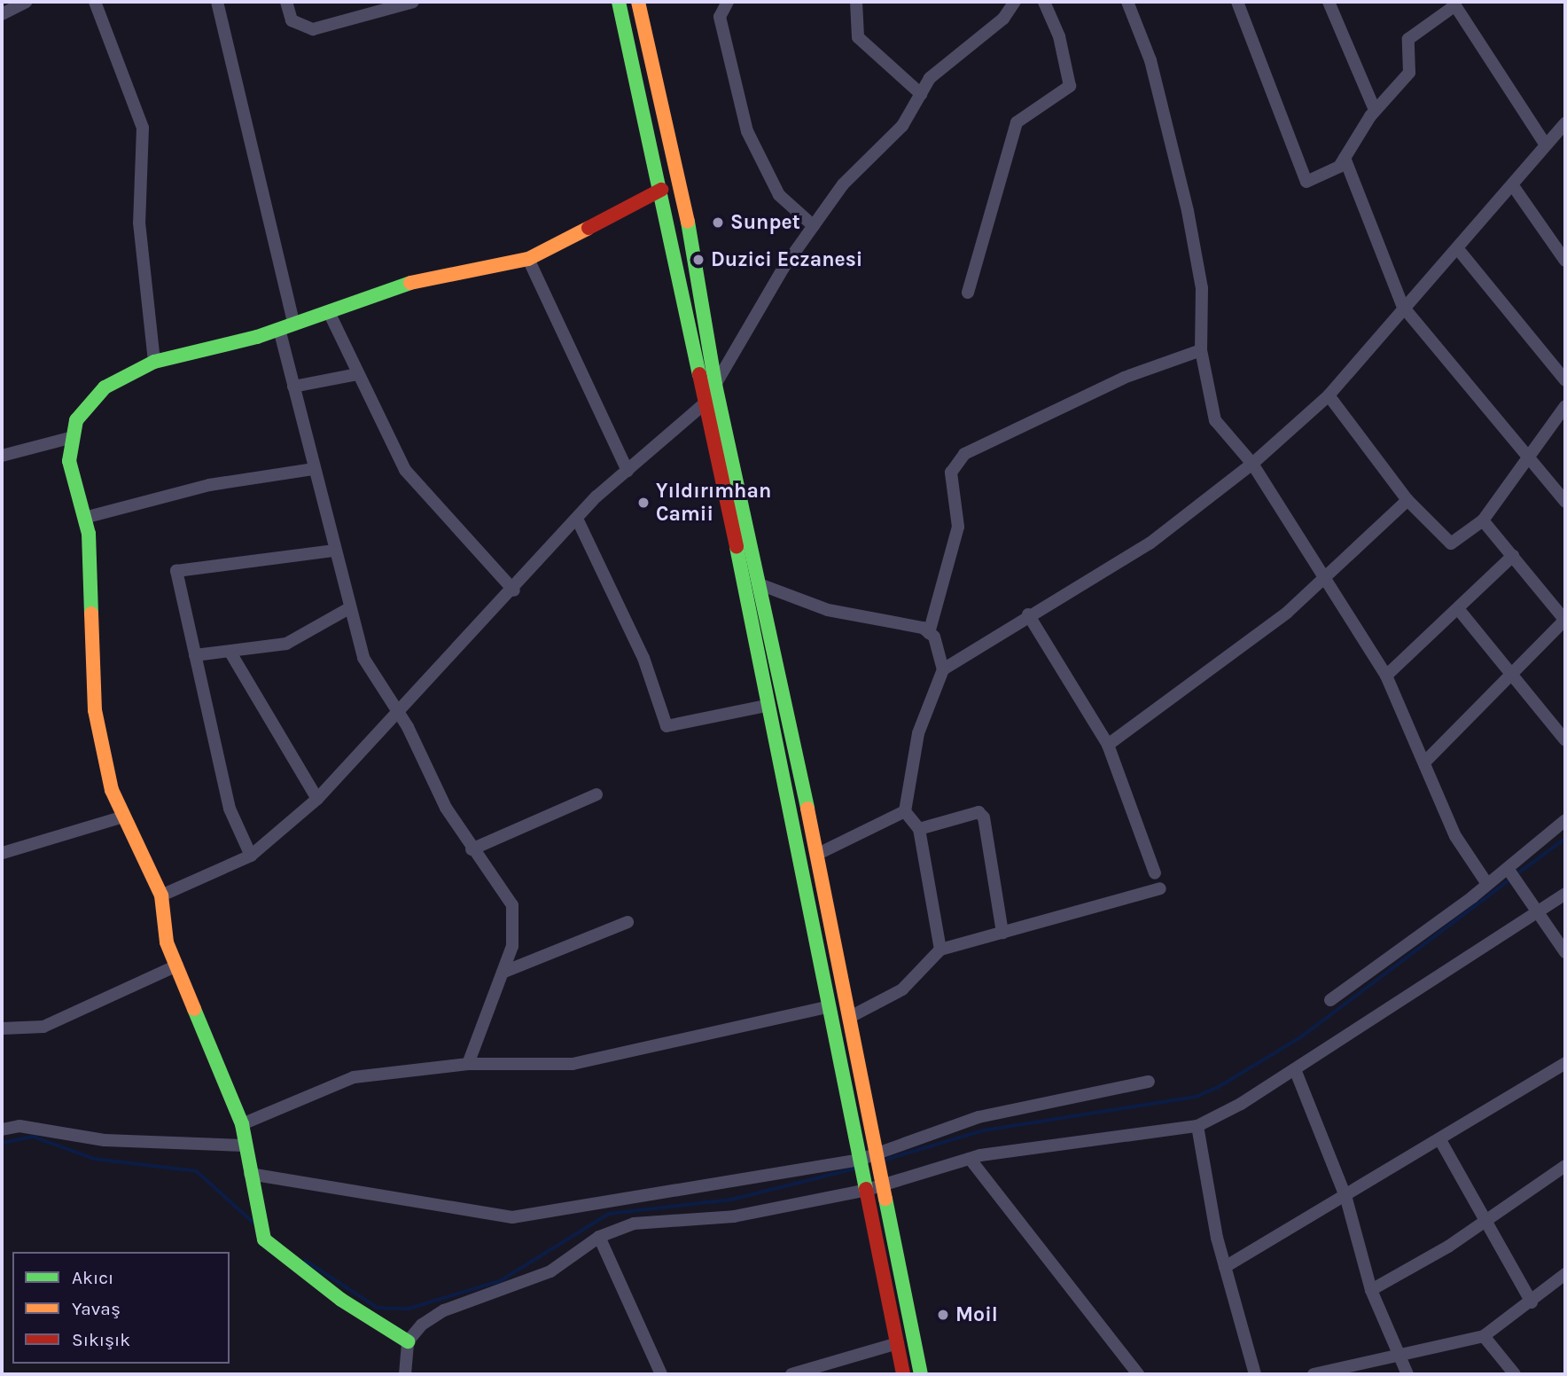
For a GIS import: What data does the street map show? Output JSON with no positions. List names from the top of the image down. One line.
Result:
{"places":["Sunpet","Duzici Eczanesi","Yıldırımhan Camii","Moil"],"legend":["Akıcı","Yavaş","Sıkışık"]}
